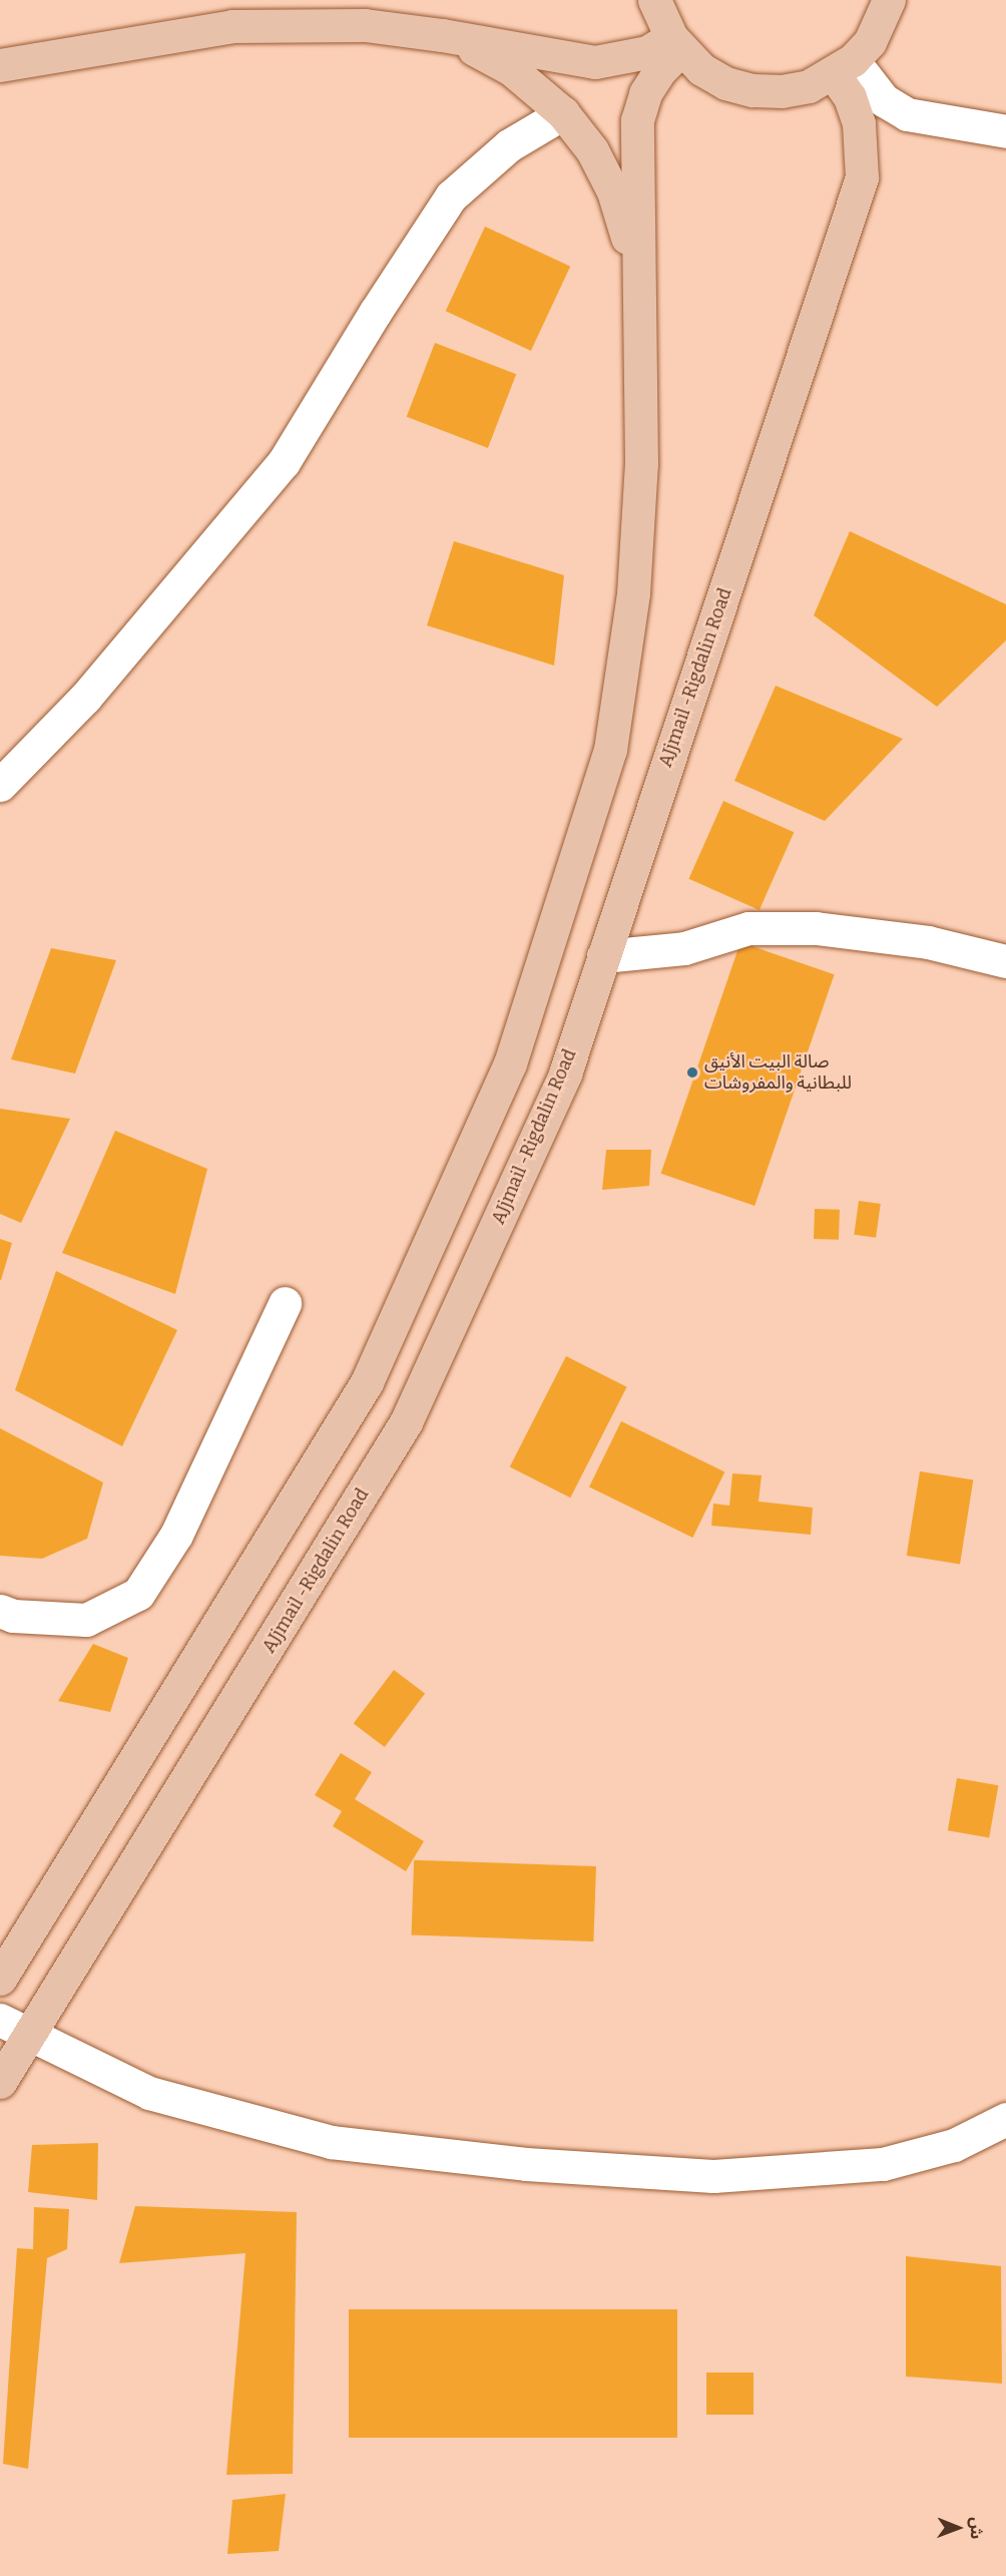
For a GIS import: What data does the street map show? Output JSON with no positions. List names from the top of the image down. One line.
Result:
{"streets":{"main road":["AJjmail -Rigdalin Road"]},"places":["صالة البيت الأنيق للبطانية والمفروشات"],"north":"right"}
